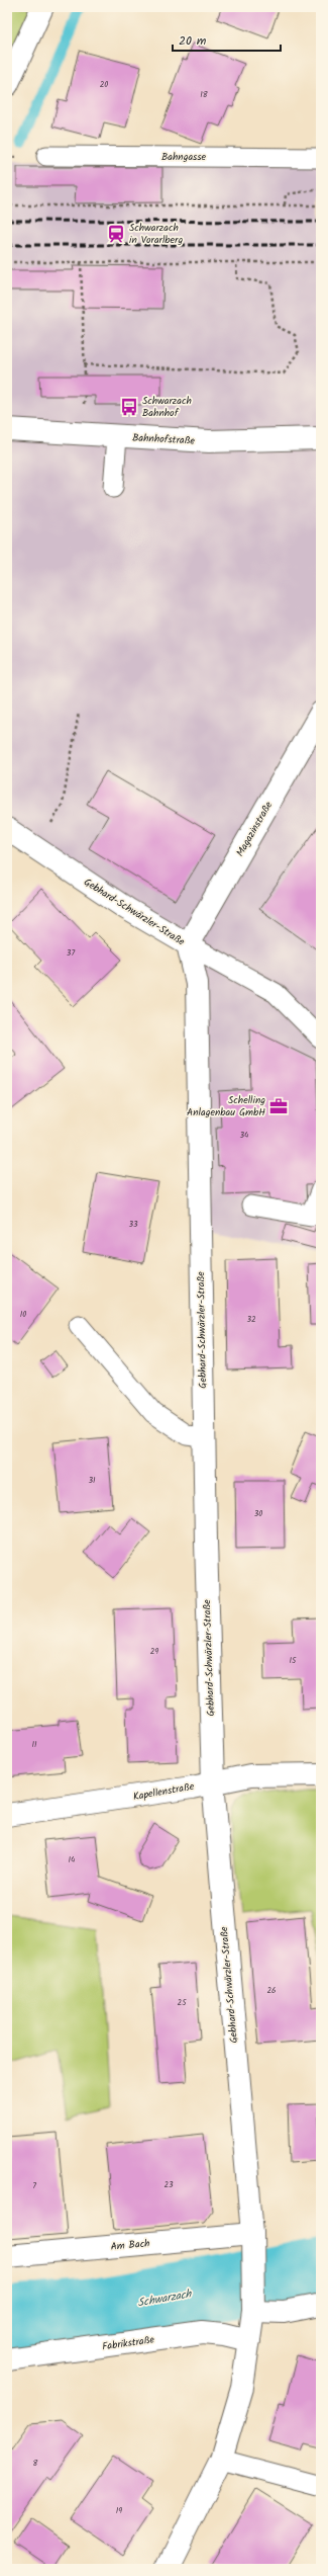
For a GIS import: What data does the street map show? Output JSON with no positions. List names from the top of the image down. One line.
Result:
{"streets":{"street":["Bahnhofstraße","Magazinstraße","Gebhard-Schwärzler-Straße","Kapellenstraße","Am Bach","Fabrikstraße"],"lane":["Bahngasse"]},"crossings":[["Magazinstraße","Gebhard-Schwärzler-Straße"],["Gebhard-Schwärzler-Straße","Kapellenstraße"],["Gebhard-Schwärzler-Straße","Am Bach"],["Gebhard-Schwärzler-Straße","Fabrikstraße"]],"water":["Schwarzach"],"places":{"station":["Schwarzach in Vorarlberg"],"bus stop":["Schwarzach Bahnhof"],"office":["Schelling Anlagenbau GmbH"]},"house_numbers":["20","18","37","34","33","10","32","31","30","29","15","11","14","26","25","23","7","8","19"],"scale_bar":"20 m"}
